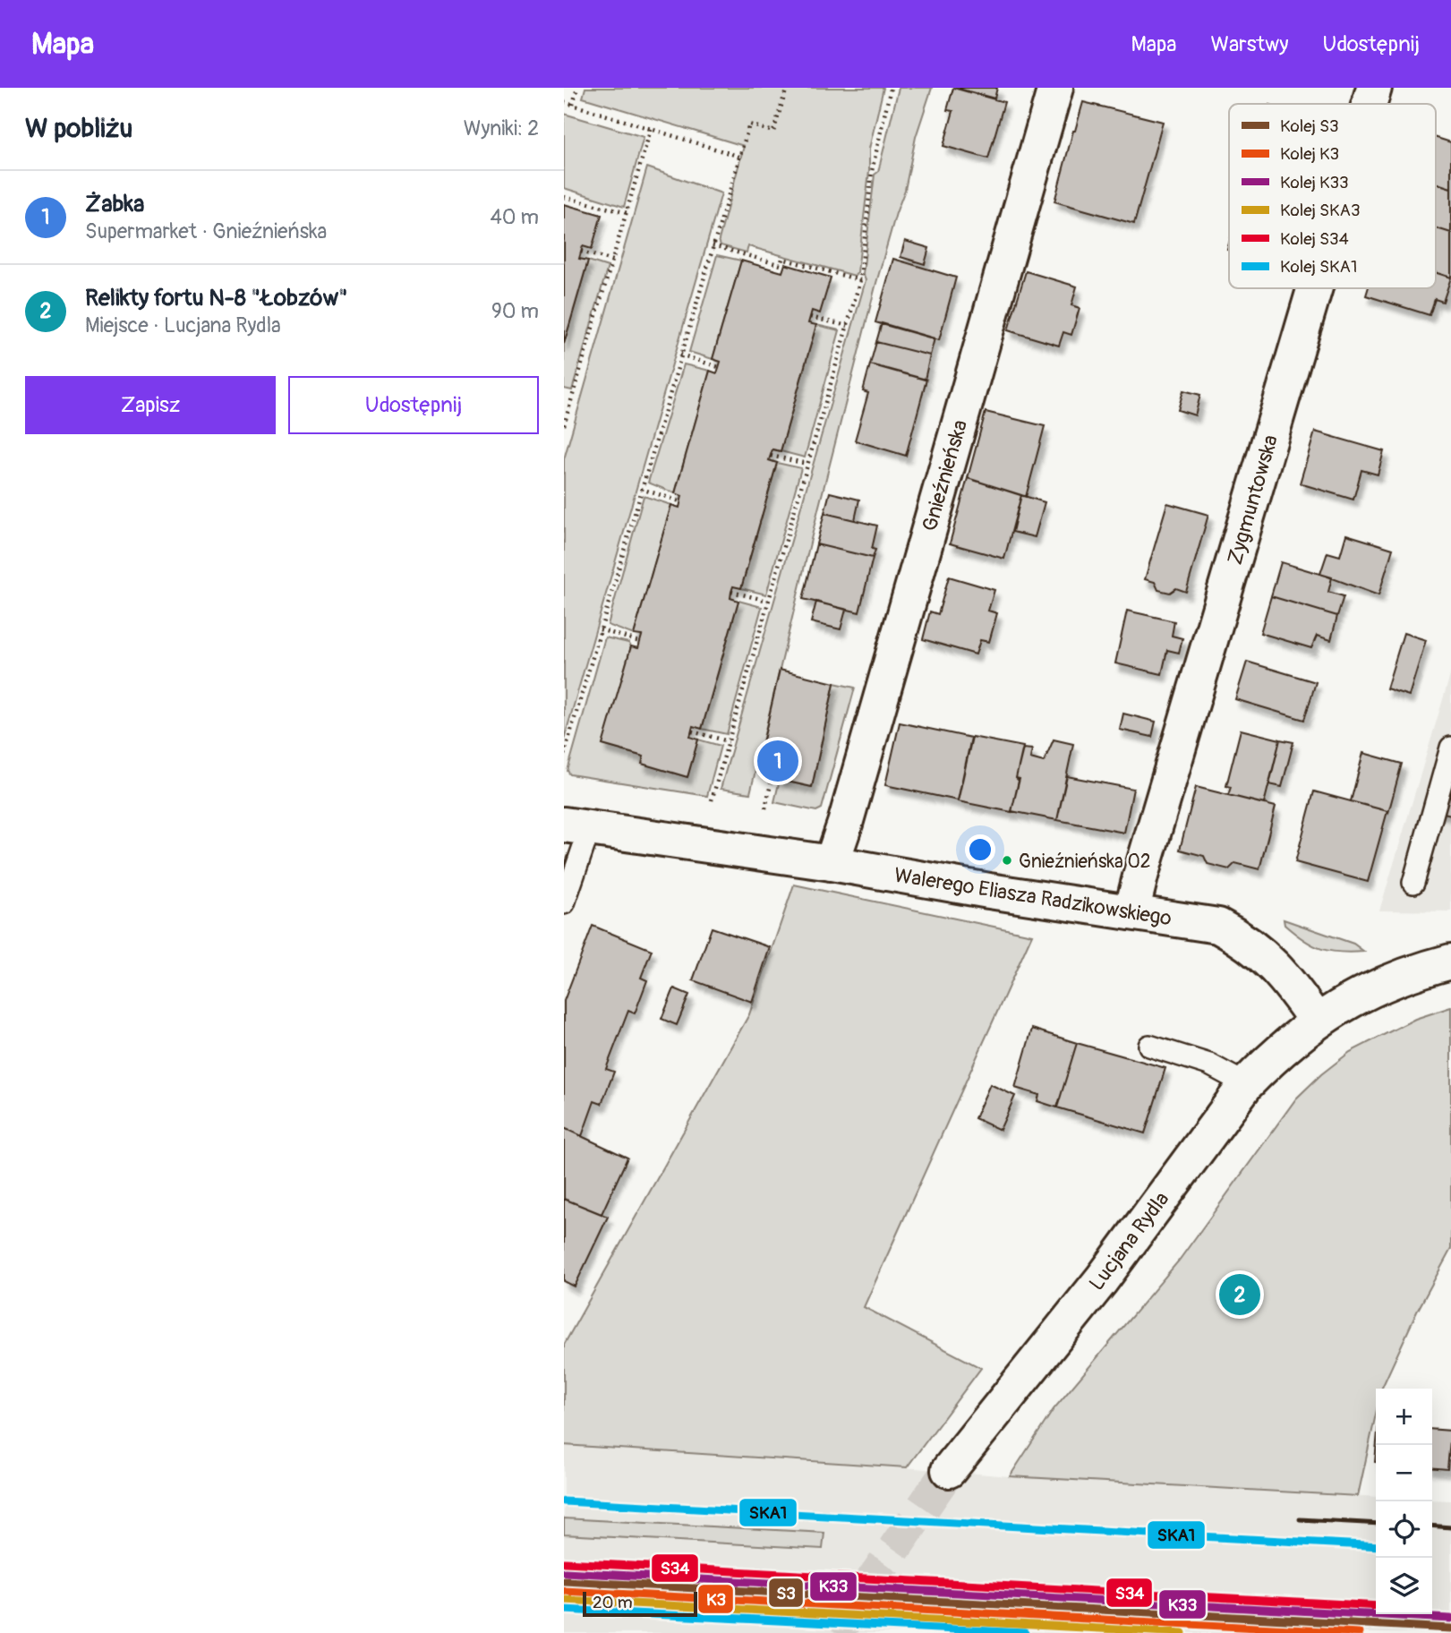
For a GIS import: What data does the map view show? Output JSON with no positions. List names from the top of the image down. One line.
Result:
{"streets":{"street":["Gnieźnieńska","Zygmuntowska","Walerego Eliasza Radzikowskiego","Lucjana Rydla"]},"crossings":[["Gnieźnieńska","Walerego Eliasza Radzikowskiego"],["Zygmuntowska","Walerego Eliasza Radzikowskiego"],["Walerego Eliasza Radzikowskiego","Lucjana Rydla"]],"places":["Gnieźnieńska 02"],"lines":["rail line SKA1","rail line S34","rail line K33","rail line S3","rail line K3","rail line SKA3"],"legend":["Kolej S3","Kolej K3","Kolej K33","Kolej SKA3","Kolej S34","Kolej SKA1"],"scale_bar":"20 m","page":{"header":"Mapa","nav":["Mapa","Warstwy","Udostępnij"],"heading":["W pobliżu","Wyniki: 2"],"list":[{"mark":"1","name":"Żabka","note":"Supermarket · Gnieźnieńska","value":"40 m"},{"mark":"2","name":"Relikty fortu N-8 \"Łobzów\"","note":"Miejsce · Lucjana Rydla","value":"90 m"}],"buttons":["Zapisz","Udostępnij"],"pins":["1","2"],"map_buttons":["+","−"],"scale":"20 m"}}
